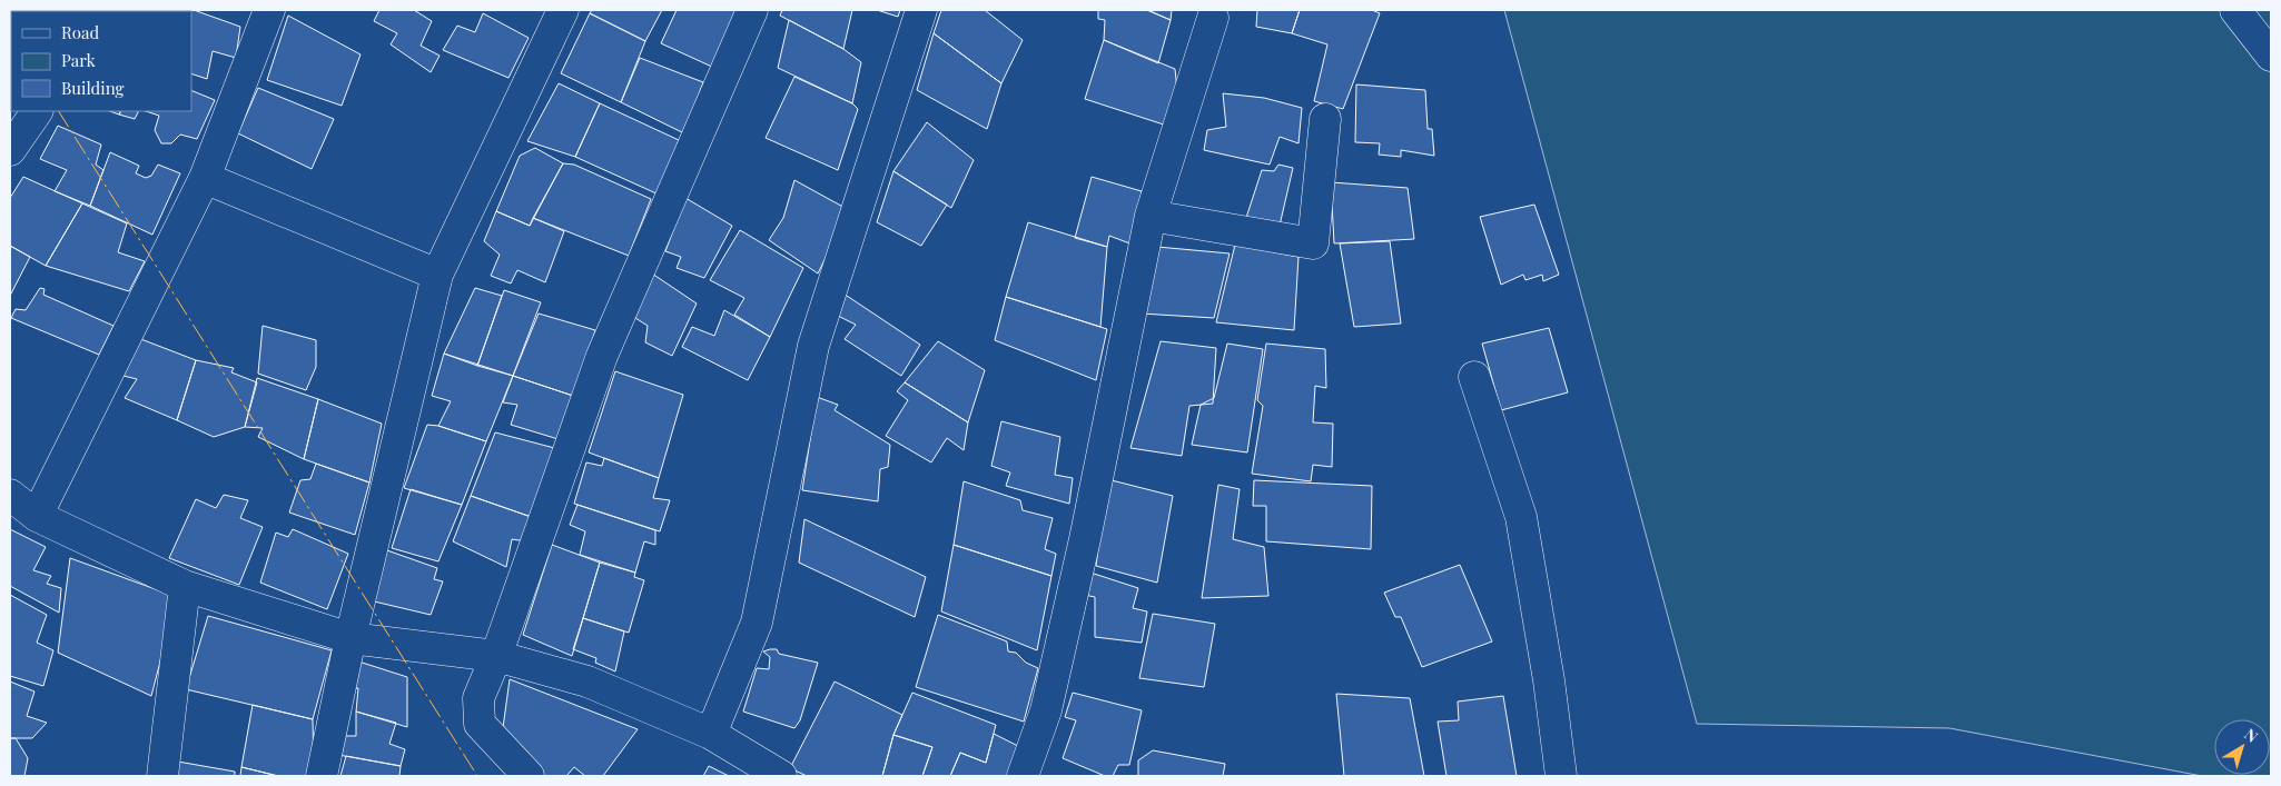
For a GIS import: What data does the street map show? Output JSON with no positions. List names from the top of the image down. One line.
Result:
{"legend":["Road","Park","Building"],"north":"top right"}
